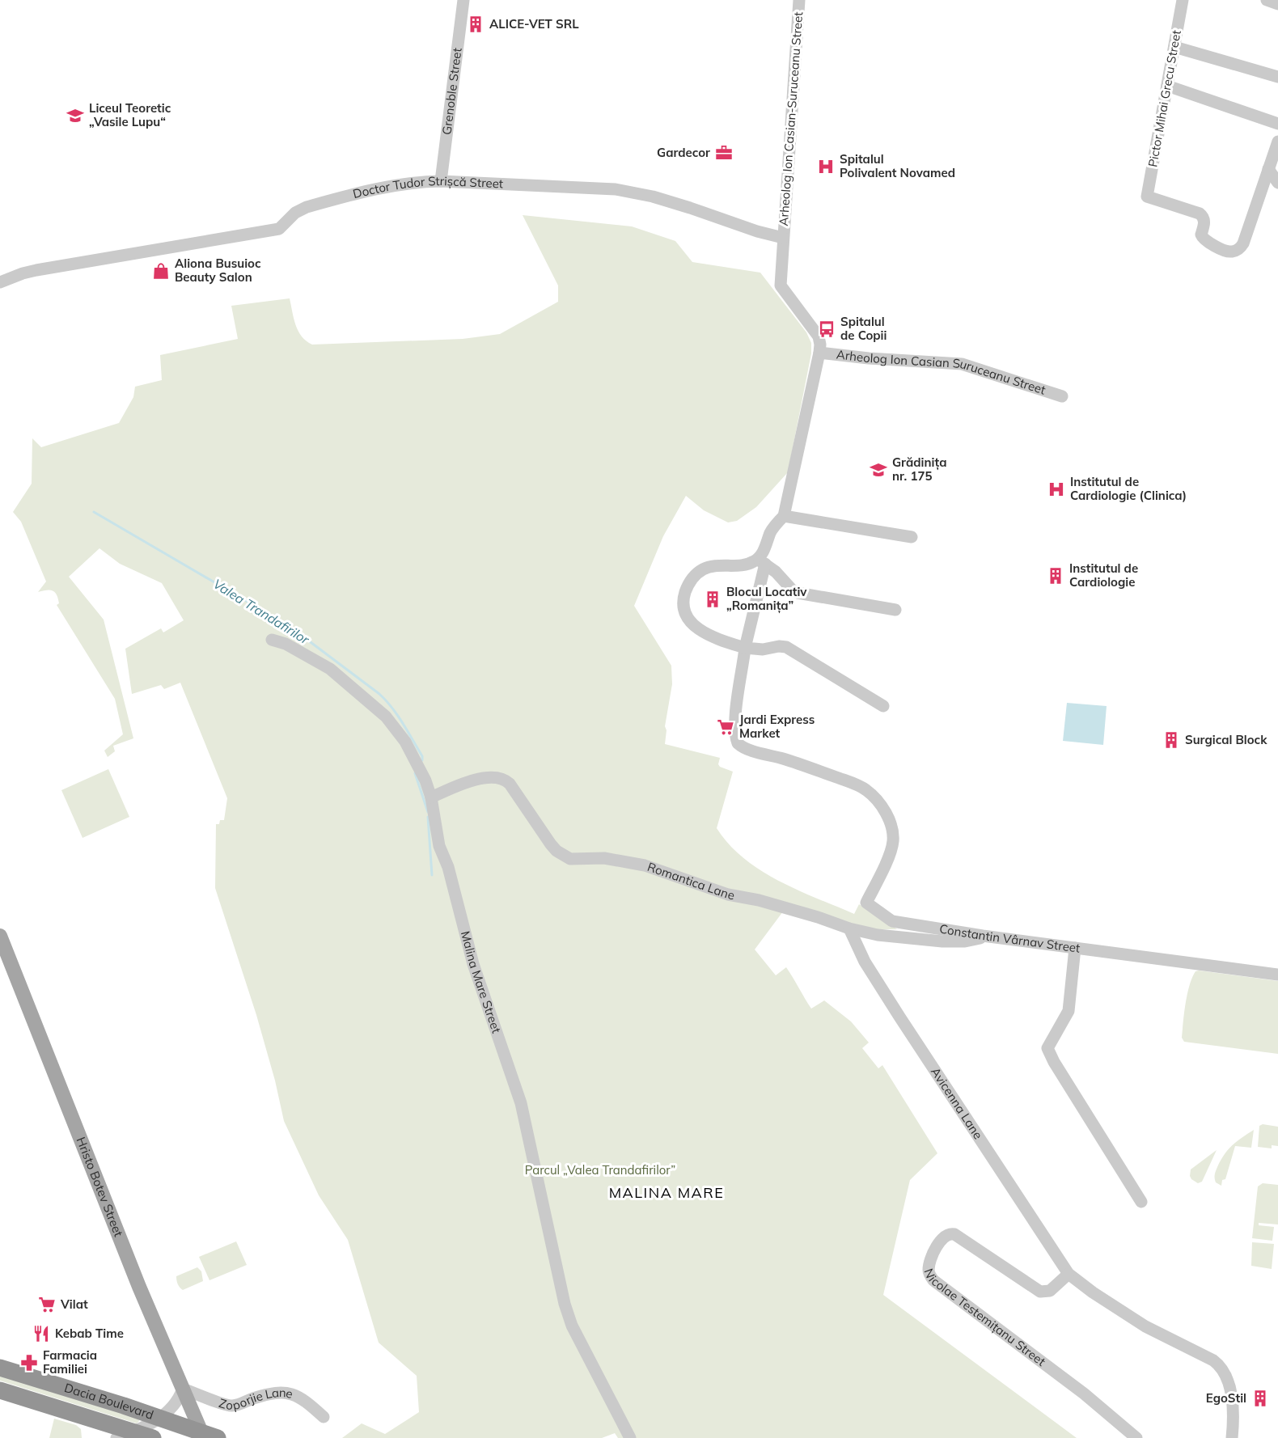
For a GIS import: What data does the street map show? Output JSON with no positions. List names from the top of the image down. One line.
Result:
{"streets":{"highway":["Dacia Boulevard"],"main road":["Hristo Botev Street"],"street":["Grenoble Street","Pictor Mihai Grecu Street","Arheolog Ion Casian-Suruceanu Street","Doctor Tudor Strișcă Street","Arheolog Ion Casian Suruceanu Street","Romantica Lane","Constantin Vârnav Street","Malina Mare Street","Avicenna Lane","Nicolae Testemițanu Street","Zoporjie Lane"]},"crossings":[["Grenoble Street","Doctor Tudor Strișcă Street"],["Arheolog Ion Casian-Suruceanu Street","Doctor Tudor Strișcă Street"],["Arheolog Ion Casian-Suruceanu Street","Arheolog Ion Casian Suruceanu Street"],["Doctor Tudor Strișcă Street","Arheolog Ion Casian Suruceanu Street"],["Arheolog Ion Casian Suruceanu Street","Constantin Vârnav Street"],["Romantica Lane","Constantin Vârnav Street"],["Romantica Lane","Malina Mare Street"],["Romantica Lane","Avicenna Lane"],["Avicenna Lane","Nicolae Testemițanu Street"],["Hristo Botev Street","Zoporjie Lane"],["Hristo Botev Street","Dacia Boulevard"]],"districts":["MALINA MARE"],"water":["Valea Trandafirilor"],"parks":["Parcul „Valea Trandafirilor”"],"places":{"building":["ALICE-VET SRL","Institutul de Cardiologie","Blocul Locativ „Romanița”","Surgical Block","EgoStil"],"school or university":["Liceul Teoretic „Vasile Lupu“","Grădinița nr. 175"],"office":["Gardecor"],"hospital":["Spitalul Polivalent Novamed","Institutul de Cardiologie (Clinica)"],"shop":["Aliona Busuioc Beauty Salon"],"bus stop":["Spitalul de Copii"],"supermarket":["Jardi Express Market","Vilat"],"restaurant":["Kebab Time"],"pharmacy":["Farmacia Familiei"]}}
